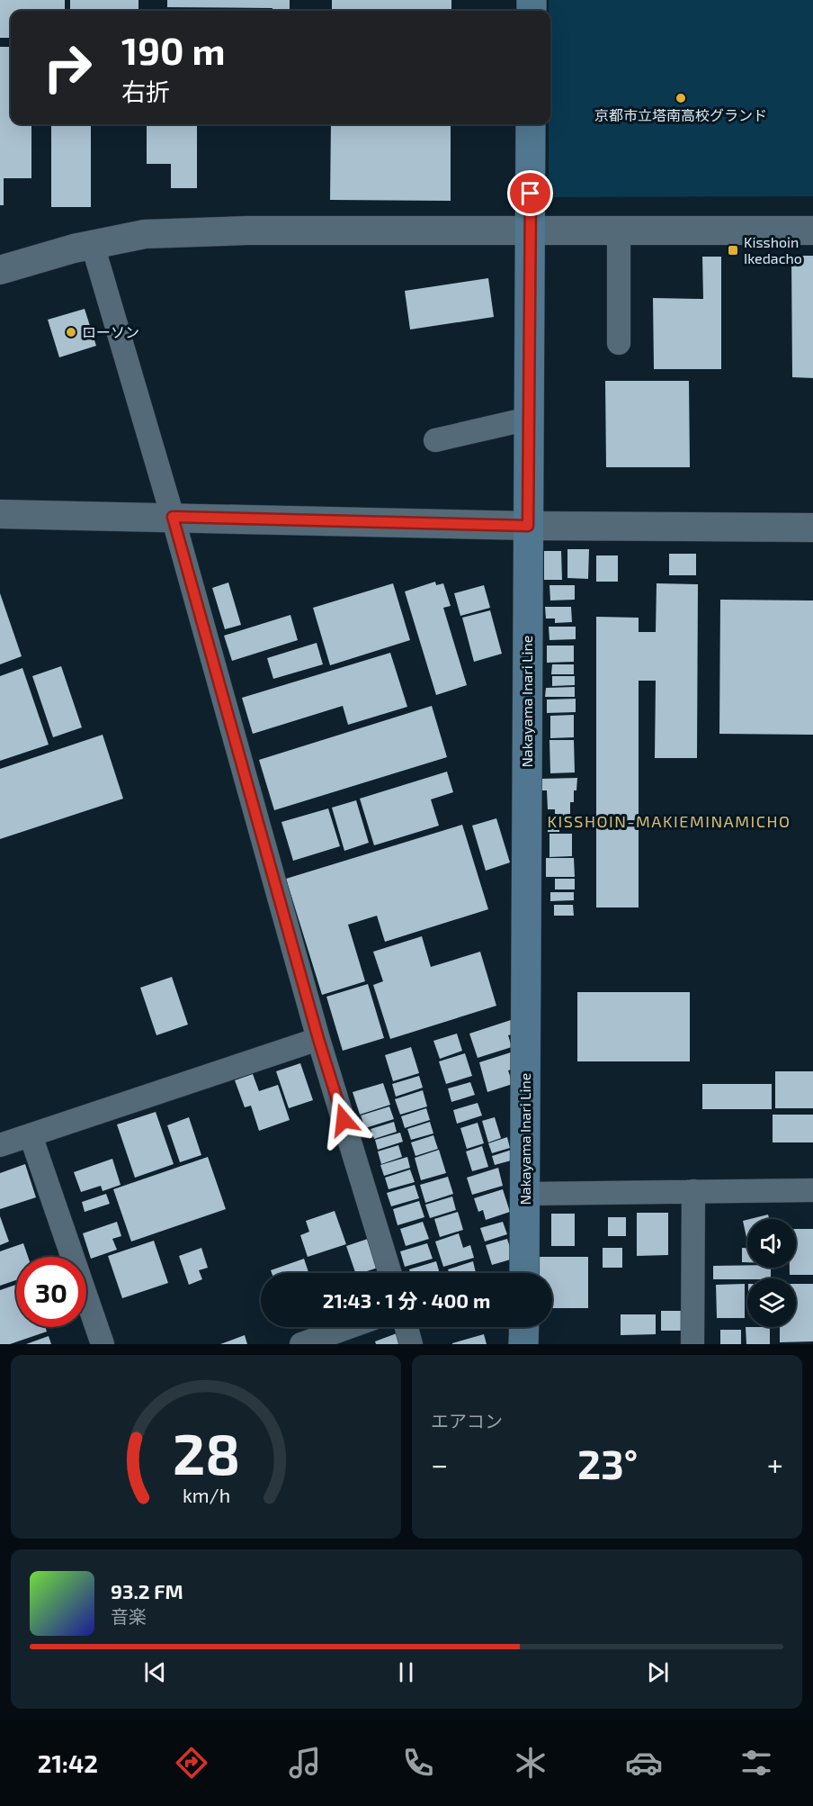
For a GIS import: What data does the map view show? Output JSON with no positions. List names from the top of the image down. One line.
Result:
{"streets":{"main road":["Nakayama Inari Line"]},"districts":["KISSHOIN-MAKIEMINAMICHO"],"places":{"other":["京都市立塔南高校グランド","ローソン"],"transit":["Kisshoin Ikedacho"]},"page":{"turn":["190 m","右折"],"limit":"30","trip":"21:43 · 1 分 · 400 m","tile":"エアコン","heat":["−","23°","+"],"song":["93.2 FM","音楽"],"tabs":"21:42","gauge":["28","km/h"]}}
